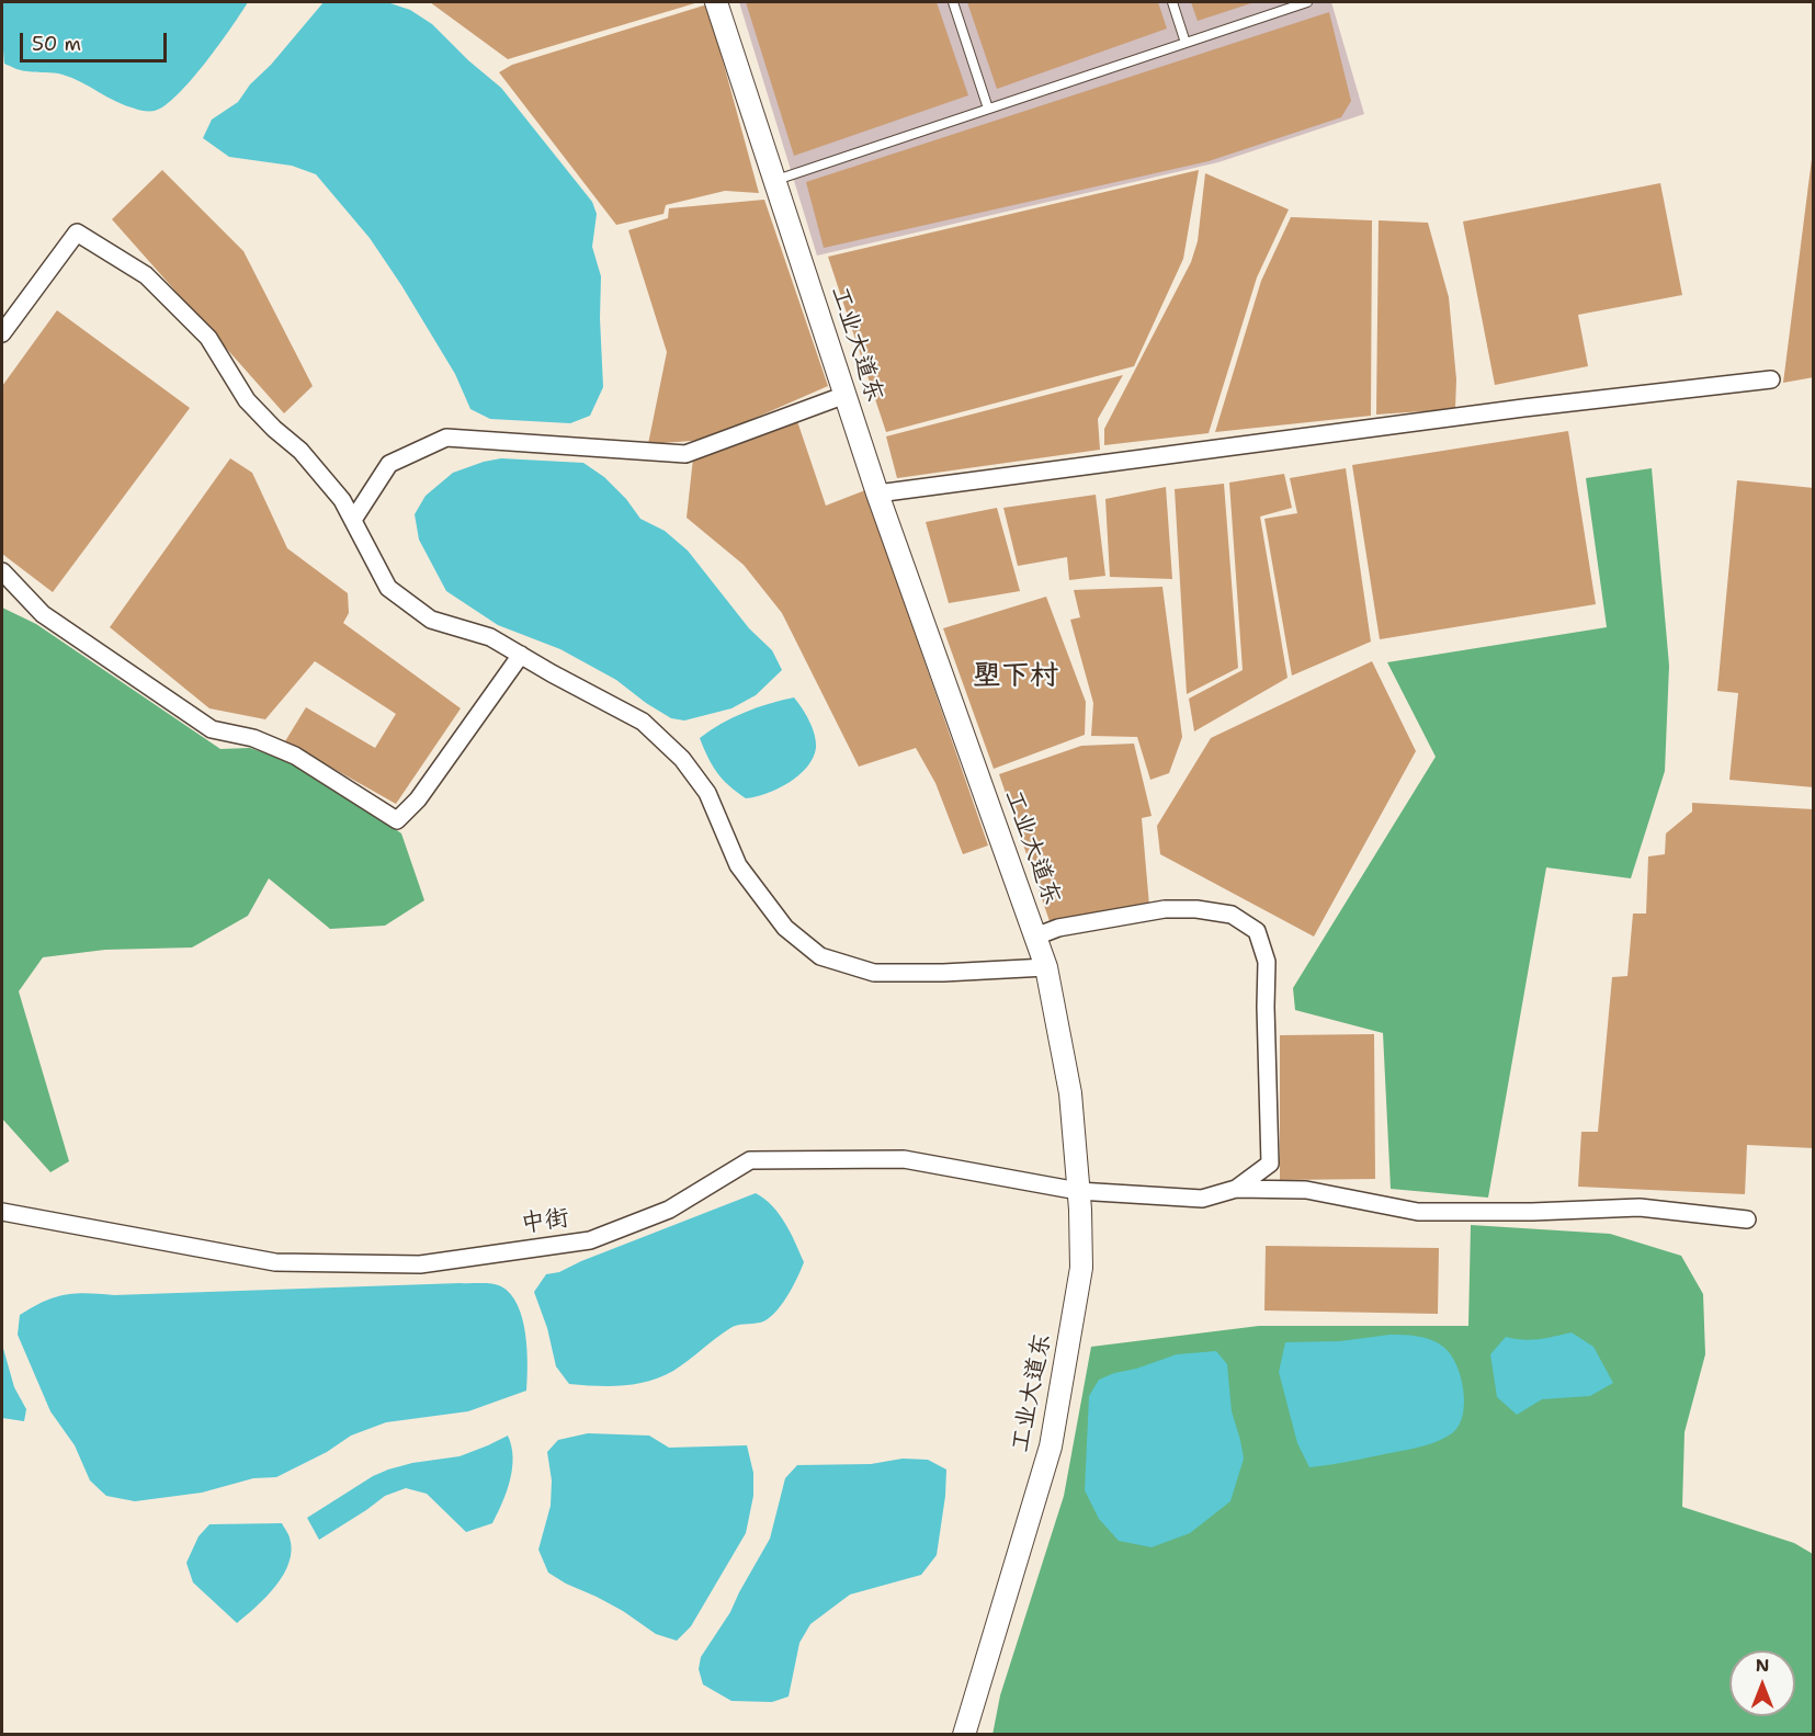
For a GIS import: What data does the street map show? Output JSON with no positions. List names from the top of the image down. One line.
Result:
{"streets":{"street":["工业大道东","中街"]},"crossings":[["工业大道东","中街"]],"districts":["塱下村"],"scale_bar":"50 m","north":"top"}
